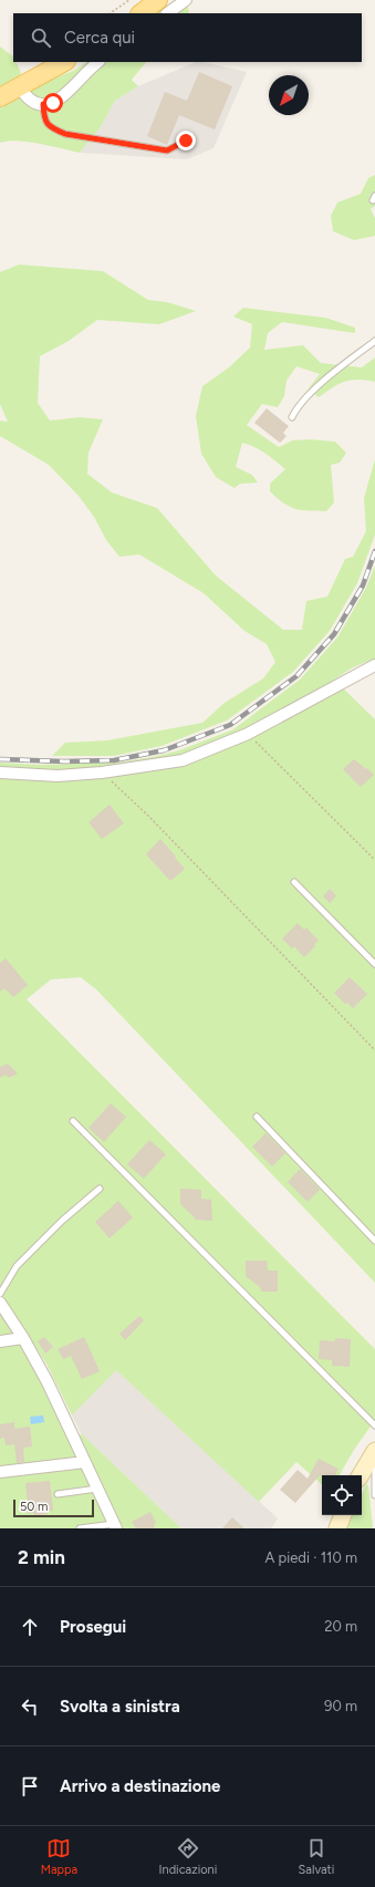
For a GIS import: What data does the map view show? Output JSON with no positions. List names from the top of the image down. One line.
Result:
{"scale_bar":"50 m","north":"bottom left","page":{"search":"Cerca qui","scale":"50 m","heading":["2 min","A piedi · 110 m"],"list":[["Prosegui","20 m"],["Svolta a sinistra","90 m"],"Arrivo a destinazione"],"nav":["Mappa","Indicazioni","Salvati"]}}
